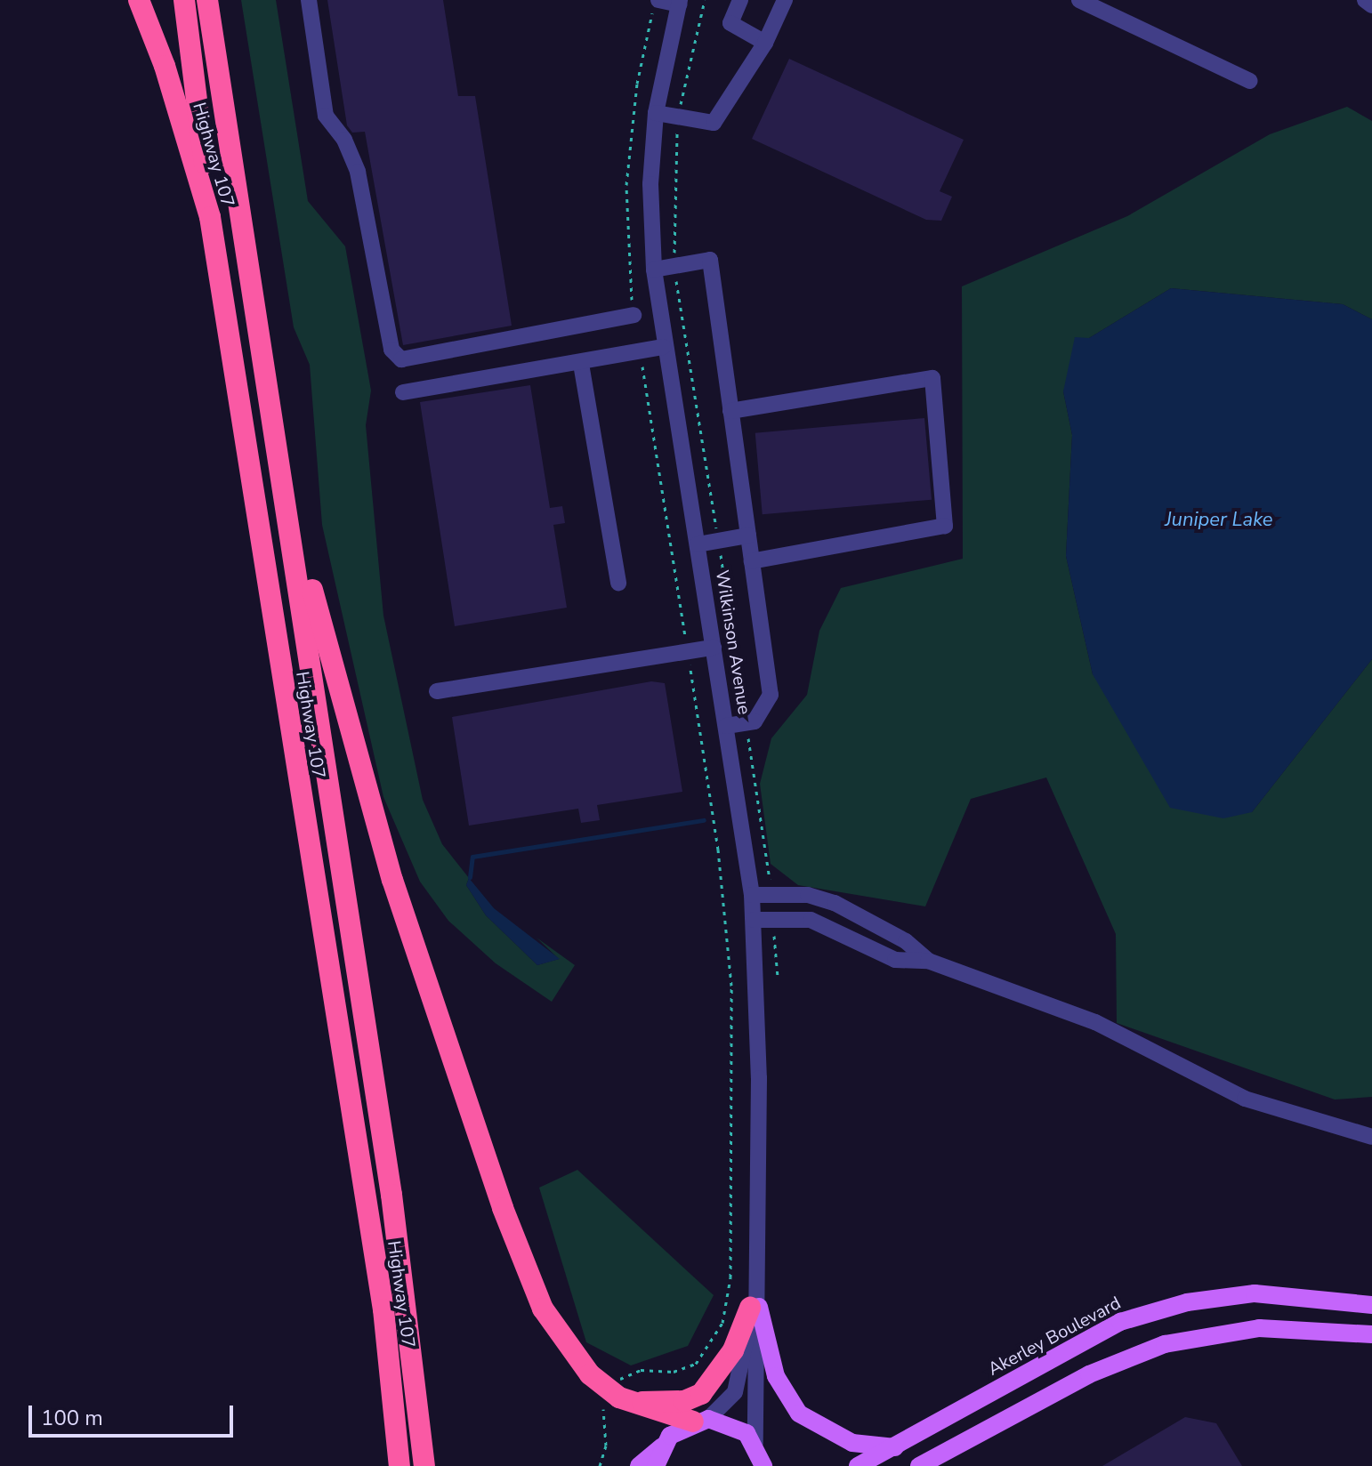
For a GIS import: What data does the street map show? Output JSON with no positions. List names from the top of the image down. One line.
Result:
{"streets":{"highway":["Highway 107"],"main road":["Akerley Boulevard"],"street":["Wilkinson Avenue"]},"water":["Juniper Lake"],"scale_bar":"100 m"}
